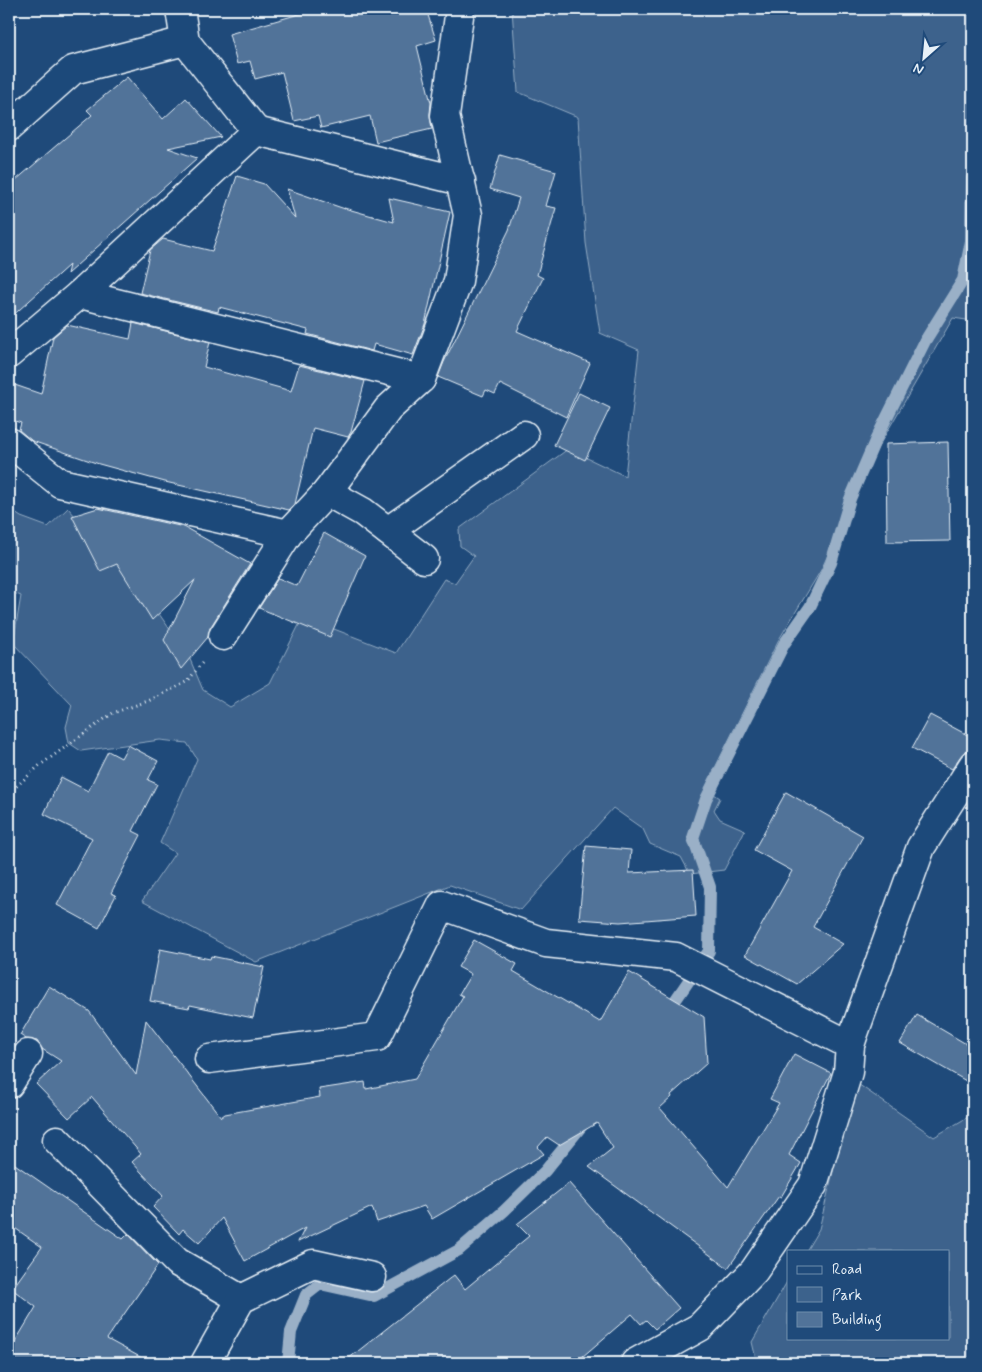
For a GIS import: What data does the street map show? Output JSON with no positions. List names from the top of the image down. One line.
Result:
{"legend":["Road","Park","Building"],"north":"bottom left"}
